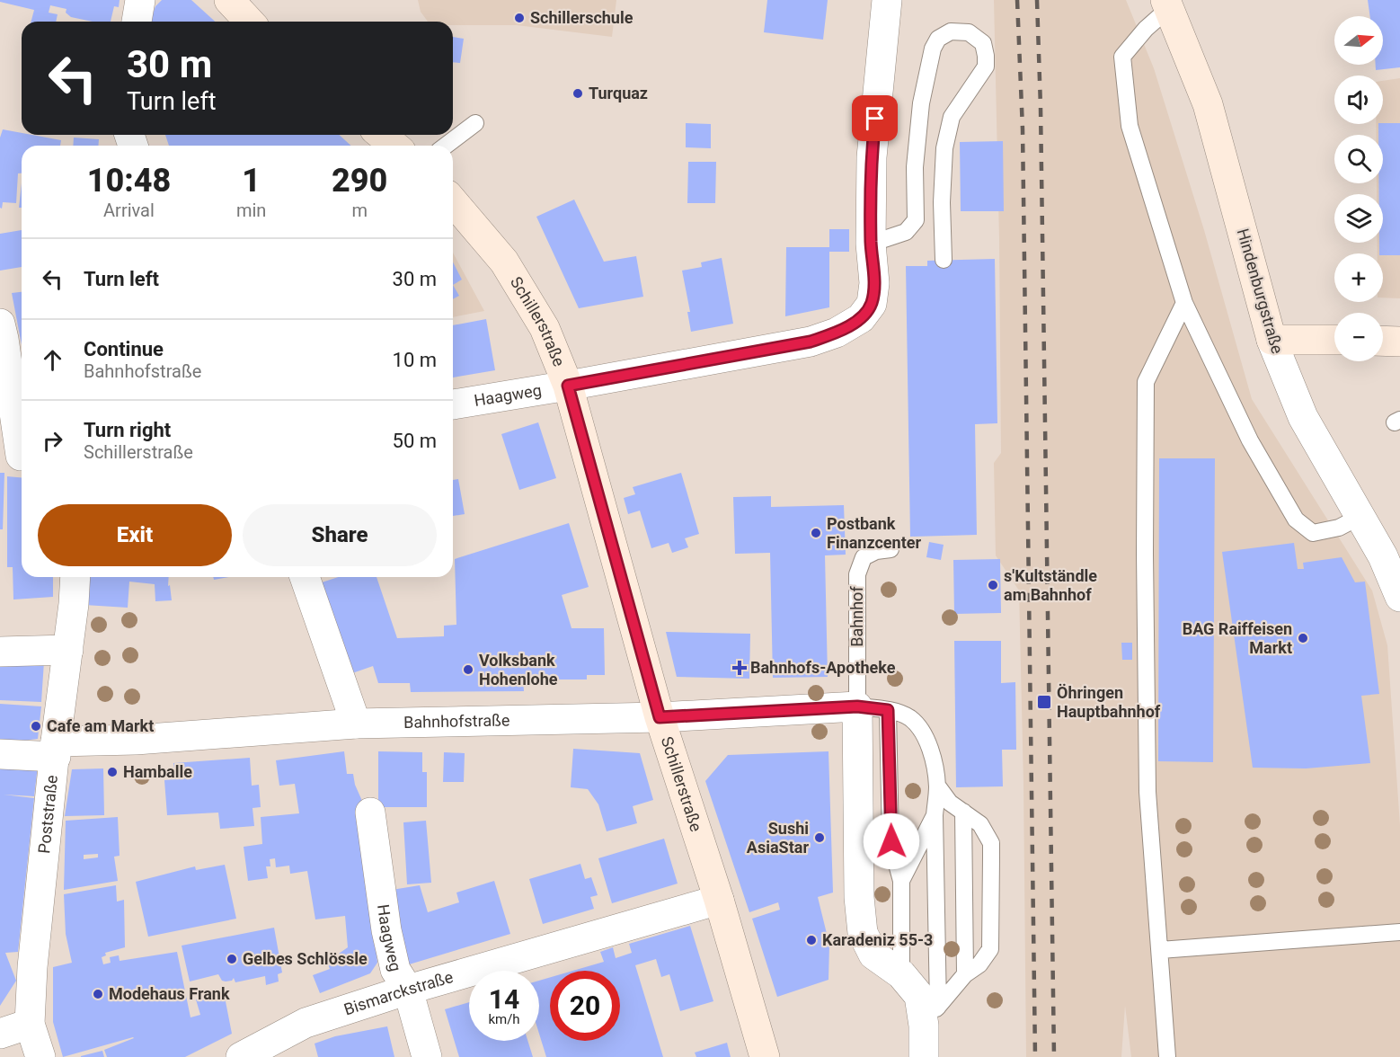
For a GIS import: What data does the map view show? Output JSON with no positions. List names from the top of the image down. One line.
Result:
{"streets":{"main road":["Hindenburgstraße","Schillerstraße"],"street":["Haagweg","Bahnhofstraße","Poststraße","Bismarckstraße"],"lane":["Bahnhof"]},"crossings":[["Schillerstraße","Haagweg"],["Schillerstraße","Bahnhofstraße"],["Schillerstraße","Bismarckstraße"],["Haagweg","Bismarckstraße"],["Bahnhof","Bahnhofstraße"],["Bahnhofstraße","Poststraße"]],"places":{"other":["Schillerschule","Turquaz","Postbank Finanzcenter","s'Kultständle am Bahnhof","BAG Raiffeisen Markt","Volksbank Hohenlohe","Cafe am Markt","Hamballe","Sushi AsiaStar","Karadeniz 55-3","Gelbes Schlössle","Modehaus Frank"],"health":["Bahnhofs-Apotheke"],"transit":["Öhringen Hauptbahnhof"]},"north":"right","page":{"map_buttons":["+","−"],"turn":["30 m","Turn left"],"eta":["10:48","Arrival","1","min","290","m"],"list":[{"name":"Turn left","value":"30 m"},{"name":"Continue","note":"Bahnhofstraße","value":"10 m"},{"name":"Turn right","note":"Schillerstraße","value":"50 m"}],"buttons":["Exit","Share"],"speed":"14 km/h","limit":"20"}}
